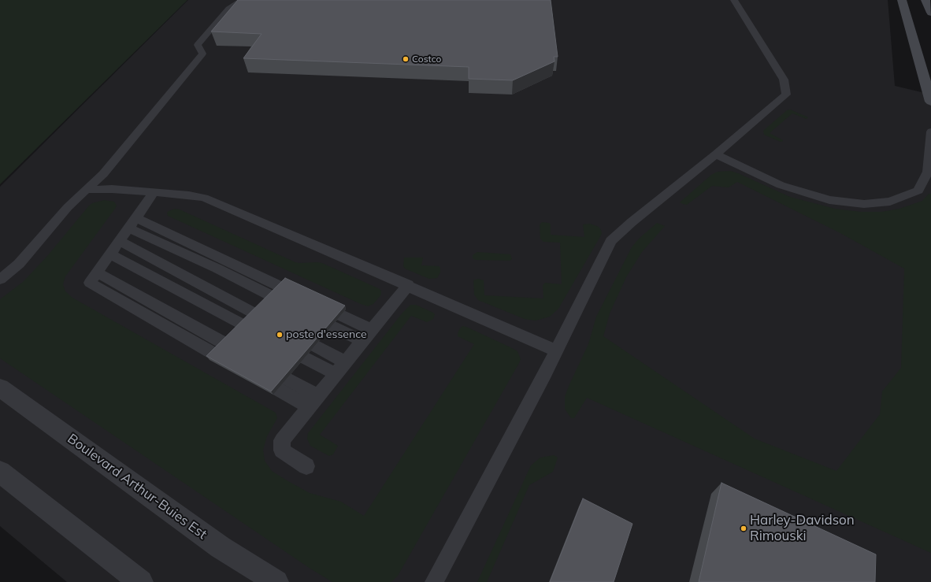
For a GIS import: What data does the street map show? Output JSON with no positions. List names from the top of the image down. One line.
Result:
{"streets":{"street":["Boulevard Arthur-Buies Est"]},"places":["Costco","poste d'essence","Harley-Davidson Rimouski"]}
